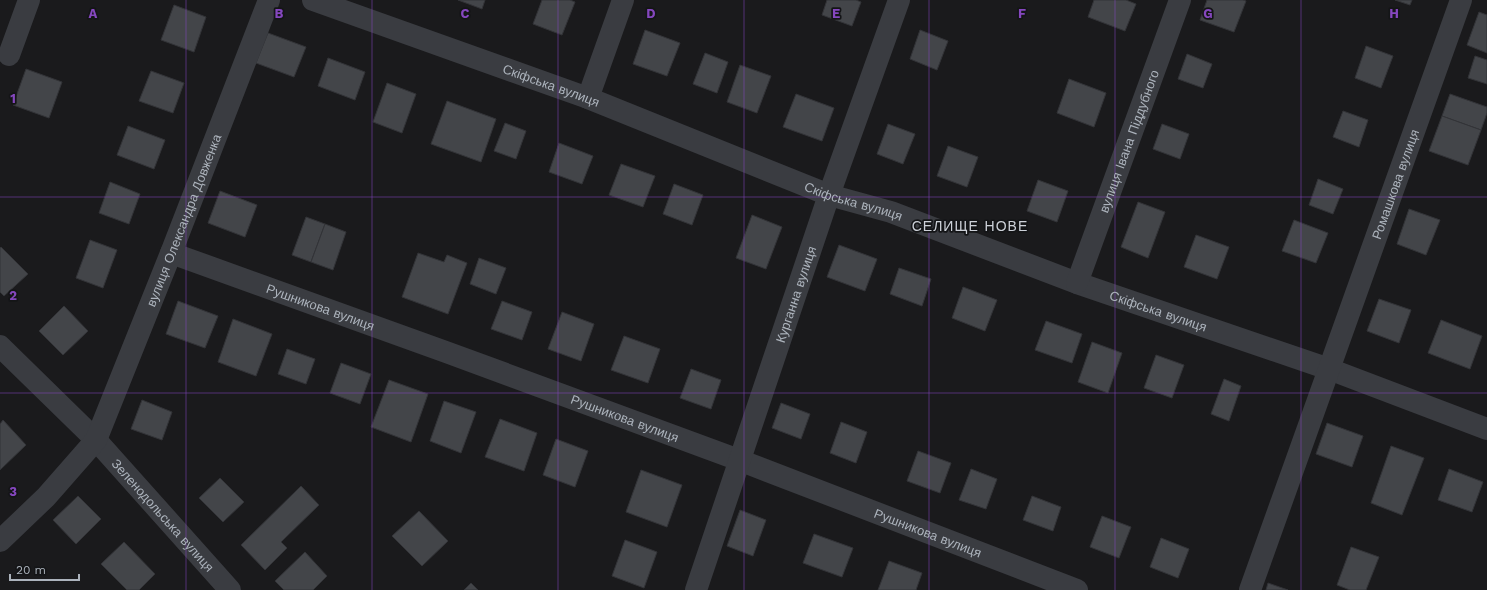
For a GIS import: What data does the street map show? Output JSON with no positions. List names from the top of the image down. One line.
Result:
{"streets":{"street":["Скіфська вулиця","вулиця Івана Піддубного","Ромашкова вулиця","вулиця Олександра Довженка","Курганна вулиця","Рушникова вулиця","Зеленодольська вулиця"]},"crossings":[["Скіфська вулиця","вулиця Івана Піддубного"],["Скіфська вулиця","Ромашкова вулиця"],["Скіфська вулиця","Курганна вулиця"],["вулиця Олександра Довженка","Рушникова вулиця"],["вулиця Олександра Довженка","Зеленодольська вулиця"],["Курганна вулиця","Рушникова вулиця"]],"districts":["СЕЛИЩЕ НОВЕ"],"scale_bar":"20 m","grid":{"columns":["A","B","C","D","E","F","G","H"],"rows":["1","2","3"]}}
